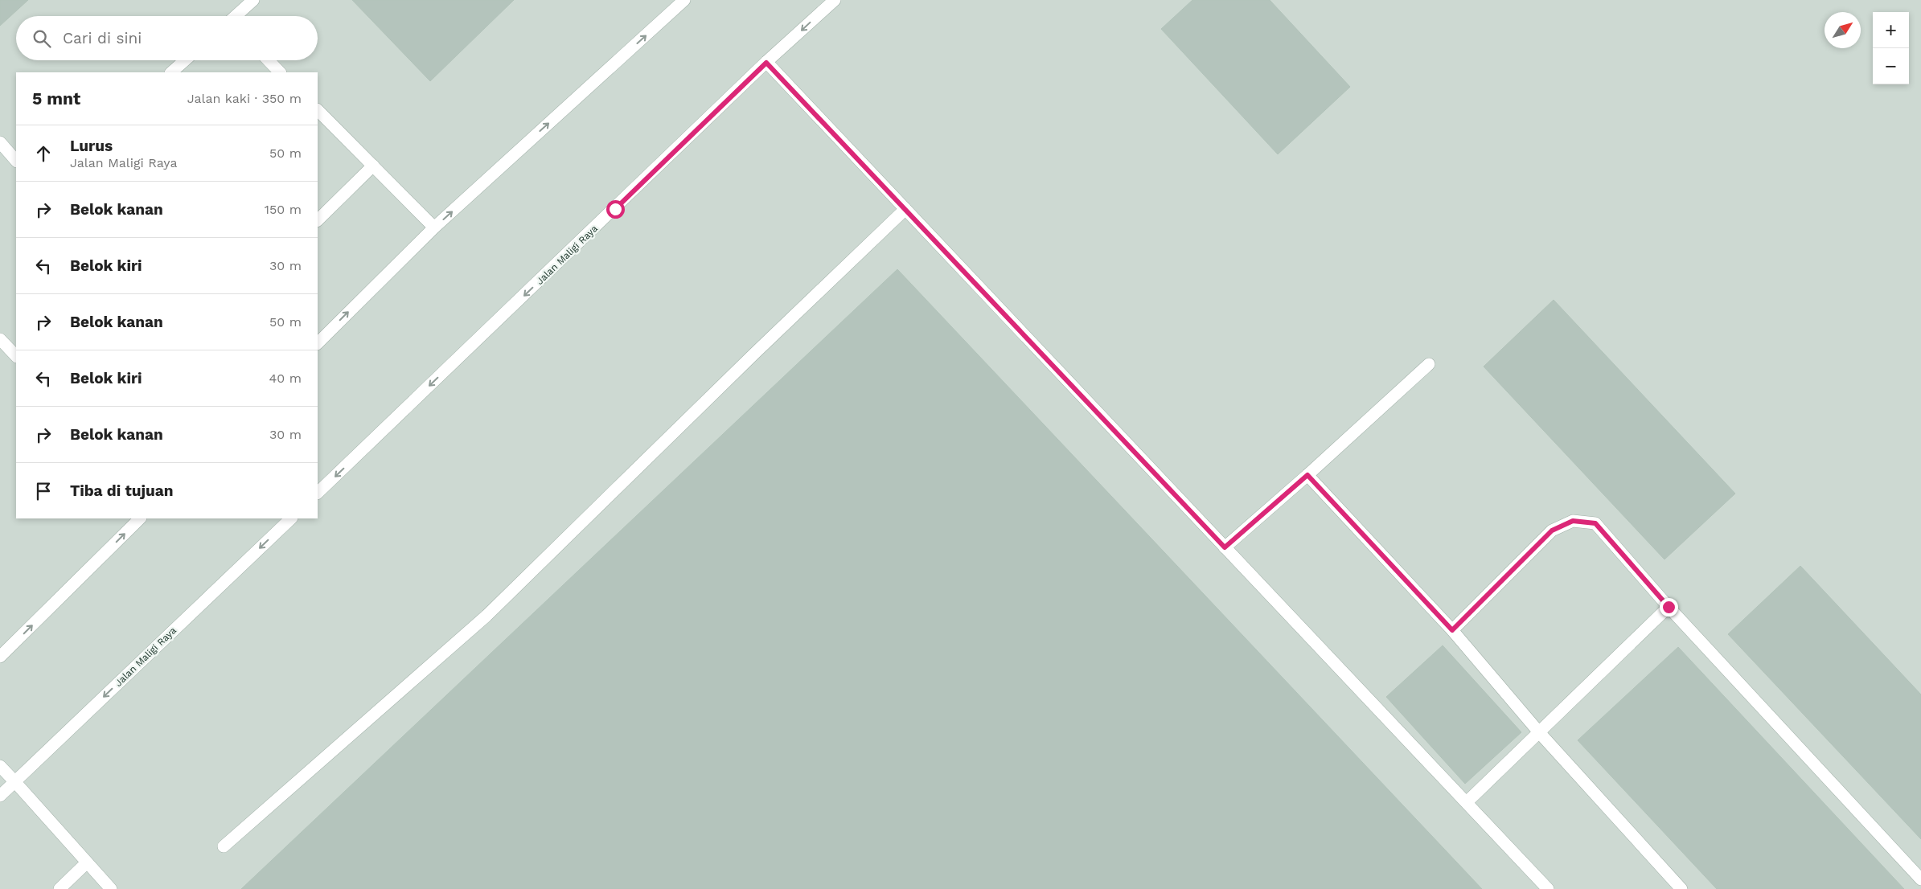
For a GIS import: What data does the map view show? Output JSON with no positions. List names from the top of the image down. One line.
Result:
{"streets":{"street":["Jalan Maligi Raya"]},"north":"top right","page":{"map_buttons":["+","−"],"search":"Cari di sini","heading":["5 mnt","Jalan kaki · 350 m"],"list":[["Lurus","Jalan Maligi Raya","50 m"],["Belok kanan","150 m"],["Belok kiri","30 m"],["Belok kanan","50 m"],["Belok kiri","40 m"],["Belok kanan","30 m"],"Tiba di tujuan"]}}
